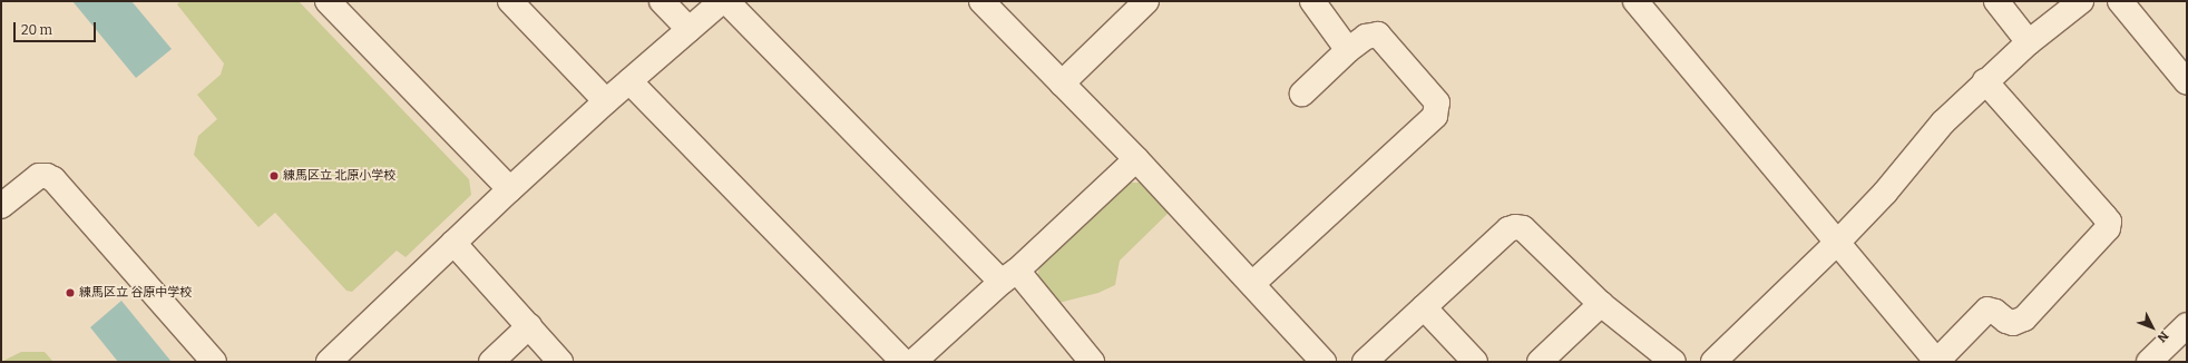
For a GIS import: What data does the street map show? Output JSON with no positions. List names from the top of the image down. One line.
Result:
{"places":["練馬区立 北原小学校","練馬区立 谷原中学校"],"scale_bar":"20 m","north":"bottom right"}
